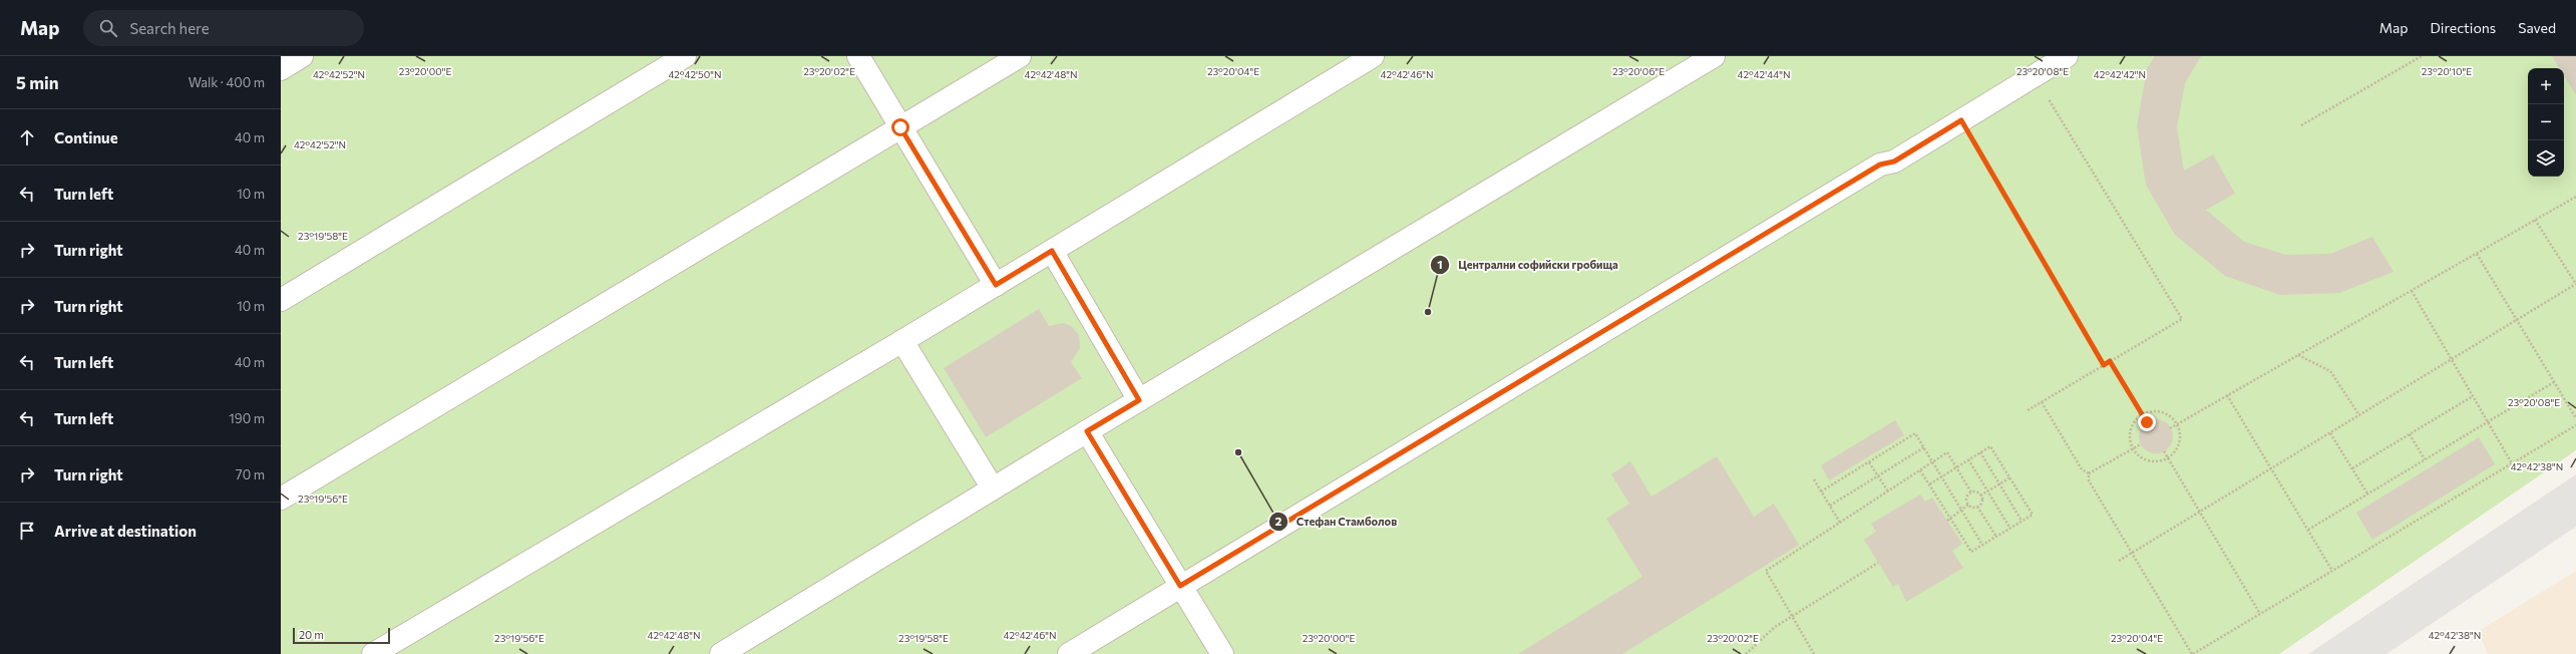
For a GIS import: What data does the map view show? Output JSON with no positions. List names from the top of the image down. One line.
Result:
{"places":["Централни софийски гробища","Стефан Стамболов"],"scale_bar":"20 m","page":{"header":"Map","search":"Search here","nav":["Map","Directions","Saved"],"heading":["5 min","Walk · 400 m"],"map_buttons":["+","−"],"list":[["Continue","40 m"],["Turn left","10 m"],["Turn right","40 m"],["Turn right","10 m"],["Turn left","40 m"],["Turn left","190 m"],["Turn right","70 m"],"Arrive at destination"],"scale":"20 m"},"coordinates":["23°20'00\"E","23°20'02\"E","23°20'04\"E","23°20'06\"E","23°20'08\"E","23°20'10\"E","42°42'44\"N","42°42'52\"N","42°42'50\"N","42°42'48\"N","42°42'46\"N","42°42'42\"N","23°19'58\"E","42°42'38\"N","23°19'56\"E"]}
